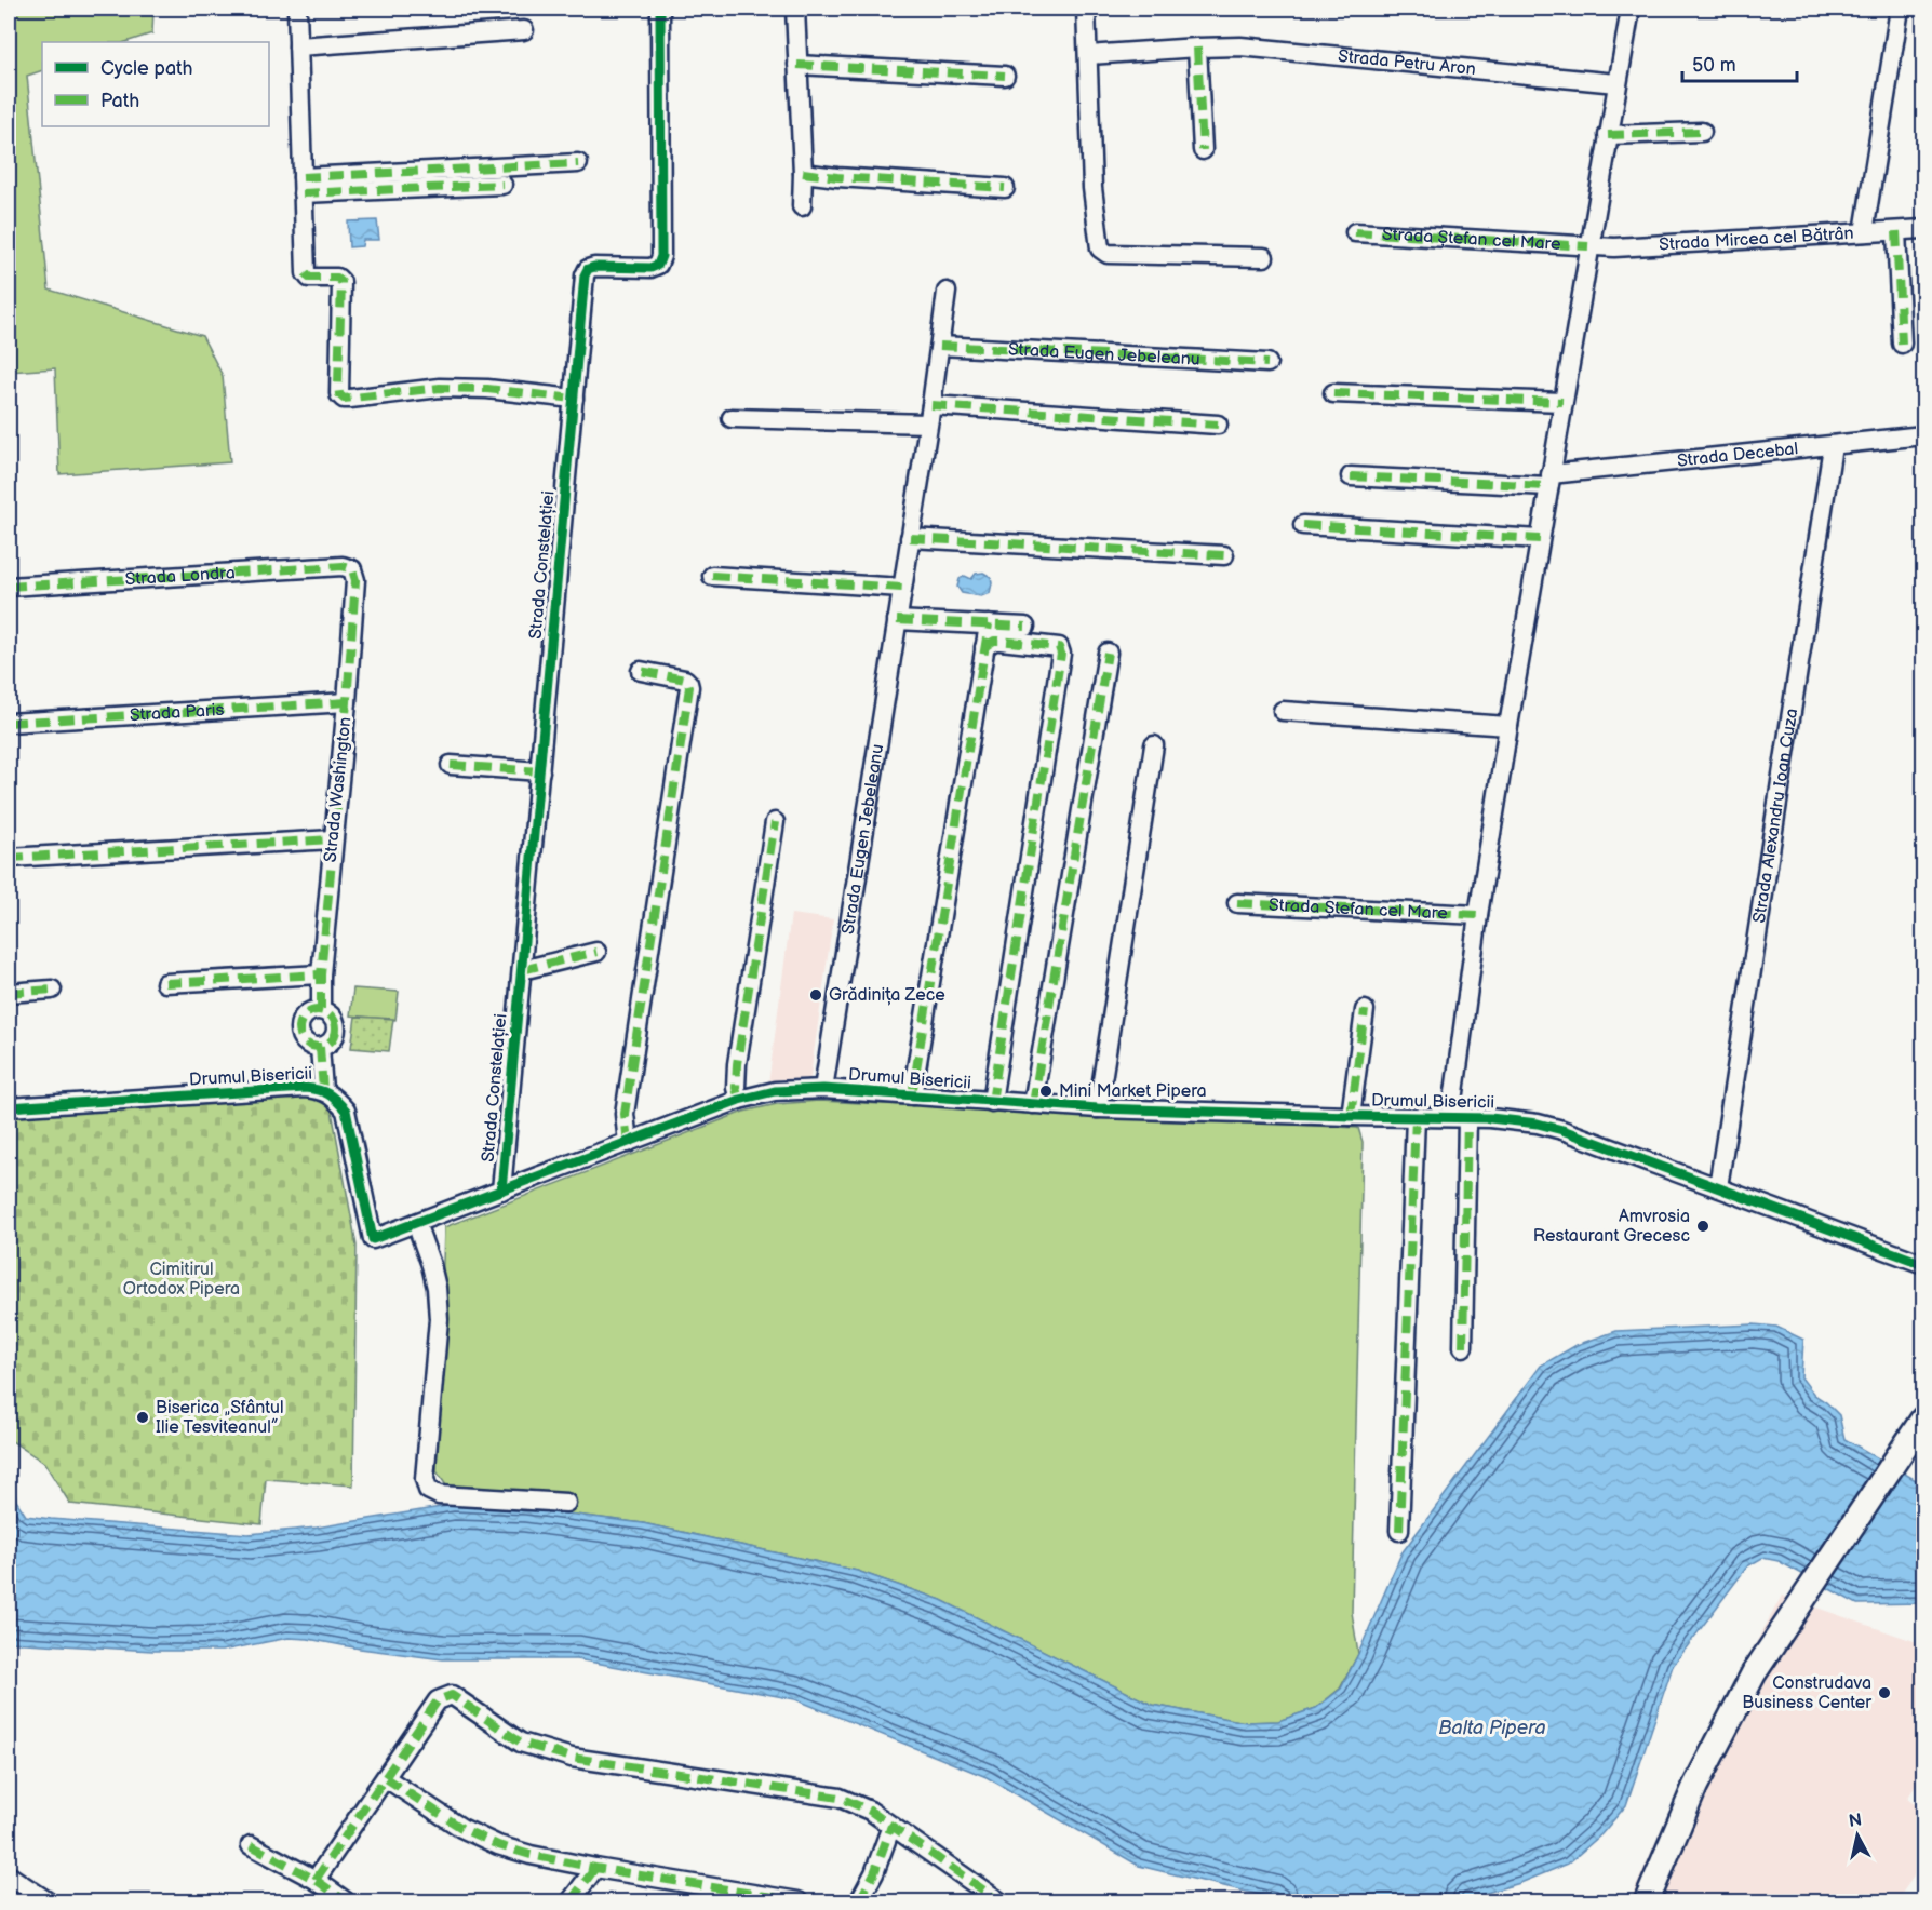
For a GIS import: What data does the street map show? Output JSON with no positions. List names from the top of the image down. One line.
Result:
{"streets":{"street":["Strada Petru Aron","Strada Mircea cel Bătrân","Strada Ștefan cel Mare","Strada Eugen Jebeleanu","Strada Decebal","Strada Constelației","Strada Londra","Strada Paris","Strada Washington","Strada Alexandru Ioan Cuza","Drumul Bisericii"]},"crossings":[["Strada Petru Aron","Strada Ștefan cel Mare"],["Strada Mircea cel Bătrân","Strada Ștefan cel Mare"],["Strada Ștefan cel Mare","Strada Decebal"],["Strada Ștefan cel Mare","Drumul Bisericii"],["Strada Eugen Jebeleanu","Drumul Bisericii"],["Strada Decebal","Strada Alexandru Ioan Cuza"],["Strada Constelației","Drumul Bisericii"],["Strada Londra","Strada Washington"],["Strada Paris","Strada Washington"],["Strada Alexandru Ioan Cuza","Drumul Bisericii"]],"water":["Balta Pipera"],"parks":["Cimitirul Ortodox Pipera"],"places":["Grădinița Zece","Mini Market Pipera","Amvrosia Restaurant Grecesc","Biserica „Sfântul Ilie Tesviteanul”","Construdava Business Center"],"legend":["Cycle path","Path"],"scale_bar":"50 m","north":"top"}
